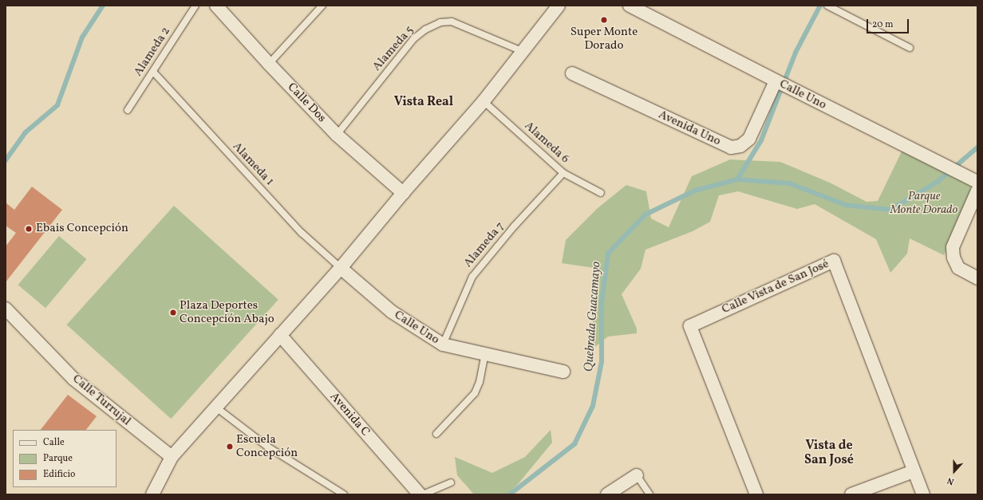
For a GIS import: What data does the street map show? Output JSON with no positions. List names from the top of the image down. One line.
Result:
{"streets":{"street":["Calle Uno","Calle Dos","Avenida Uno","Calle Vista de San José","Calle Turrujal","Avenida C"],"lane":["Alameda 5","Alameda 2","Alameda 6","Alameda 1","Alameda 7"]},"crossings":[["Alameda 5","Calle Dos"],["Alameda 2","Alameda 1"],["Calle Uno","Avenida Uno"],["Calle Uno","Alameda 1"],["Calle Uno","Alameda 7"],["Alameda 6","Alameda 7"]],"districts":["Vista Real","Vista de San José"],"water":["Quebrada Guacamayo"],"parks":["Parque Monte Dorado"],"places":["Super Monte Dorado","Ebais Concepción","Plaza Deportes Concepción Abajo","Escuela Concepción"],"legend":["Calle","Parque","Edificio"],"scale_bar":"20 m","north":"bottom"}
